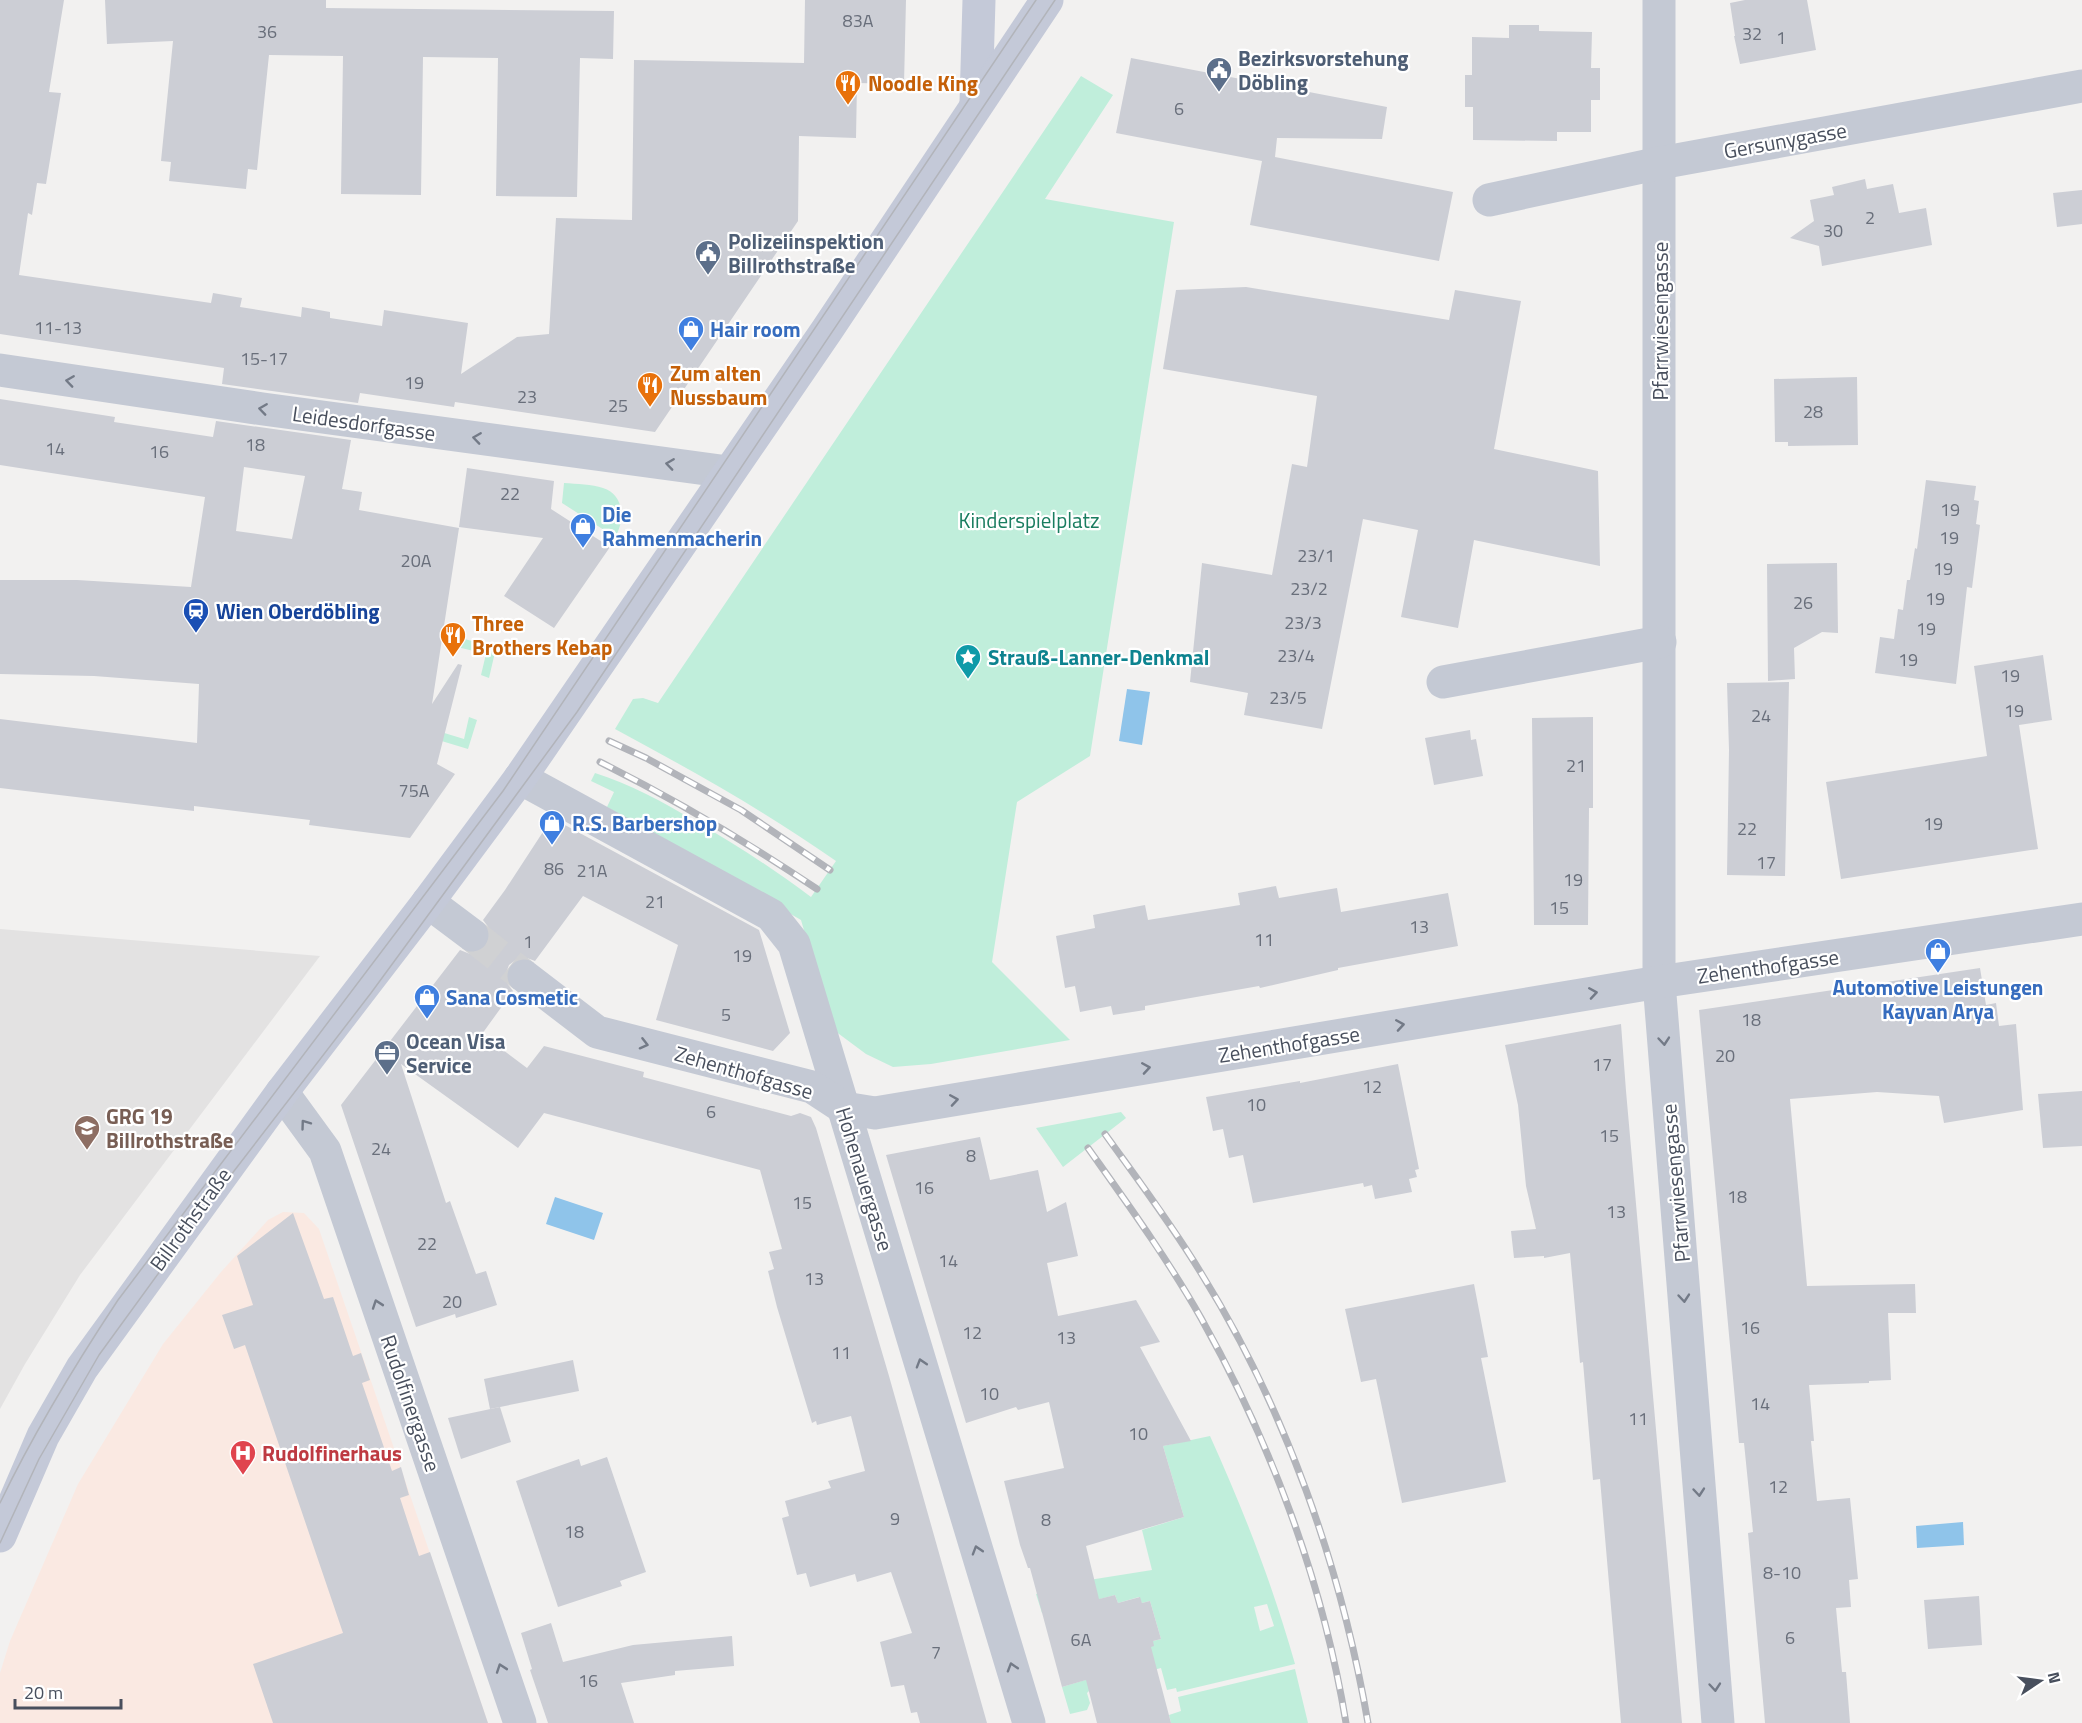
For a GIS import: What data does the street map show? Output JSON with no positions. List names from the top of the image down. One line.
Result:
{"streets":{"main road":["Billrothstraße"],"street":["Gersunygasse","Pfarrwiesengasse","Leidesdorfgasse","Zehenthofgasse","Hohenauergasse","Rudolfinergasse"]},"crossings":[["Gersunygasse","Pfarrwiesengasse"],["Pfarrwiesengasse","Zehenthofgasse"],["Leidesdorfgasse","Billrothstraße"],["Zehenthofgasse","Hohenauergasse"],["Hohenauergasse","Billrothstraße"],["Billrothstraße","Rudolfinergasse"]],"one_way":["Pfarrwiesengasse","Leidesdorfgasse","Zehenthofgasse","Hohenauergasse","Rudolfinergasse"],"parks":["Kinderspielplatz"],"places":{"public building":["Bezirksvorstehung Döbling","Polizeiinspektion Billrothstraße"],"restaurant":["Noodle King","Zum alten Nussbaum","Three Brothers Kebap"],"shop":["Hair room","Die Rahmenmacherin","R.S. Barbershop","Automotive Leistungen Kayvan Arya","Sana Cosmetic"],"station":["Wien Oberdöbling"],"place":["Strauß-Lanner-Denkmal"],"office":["Ocean Visa Service"],"school or university":["GRG 19 Billrothstraße"],"hospital":["Rudolfinerhaus"]},"house_numbers":["83A","36","32","1","6","2","30","11-13","15-17","19","23","25","28","18","14","16","22","19","19","23/1","20A","19","23/2","19","26","23/3","19","23/4","19","19","23/5","19","24","21","75A","19","22","17","86","21A","19","21","15","13","11","1","19","5","18","20","17","12","10","6","15","24","8","16","18","15","13","22","14","13","20","16","12","13","11","10","14","11","10","12","9","8","18","8-10","6","6A","7","16"],"scale_bar":"20 m","north":"right"}
